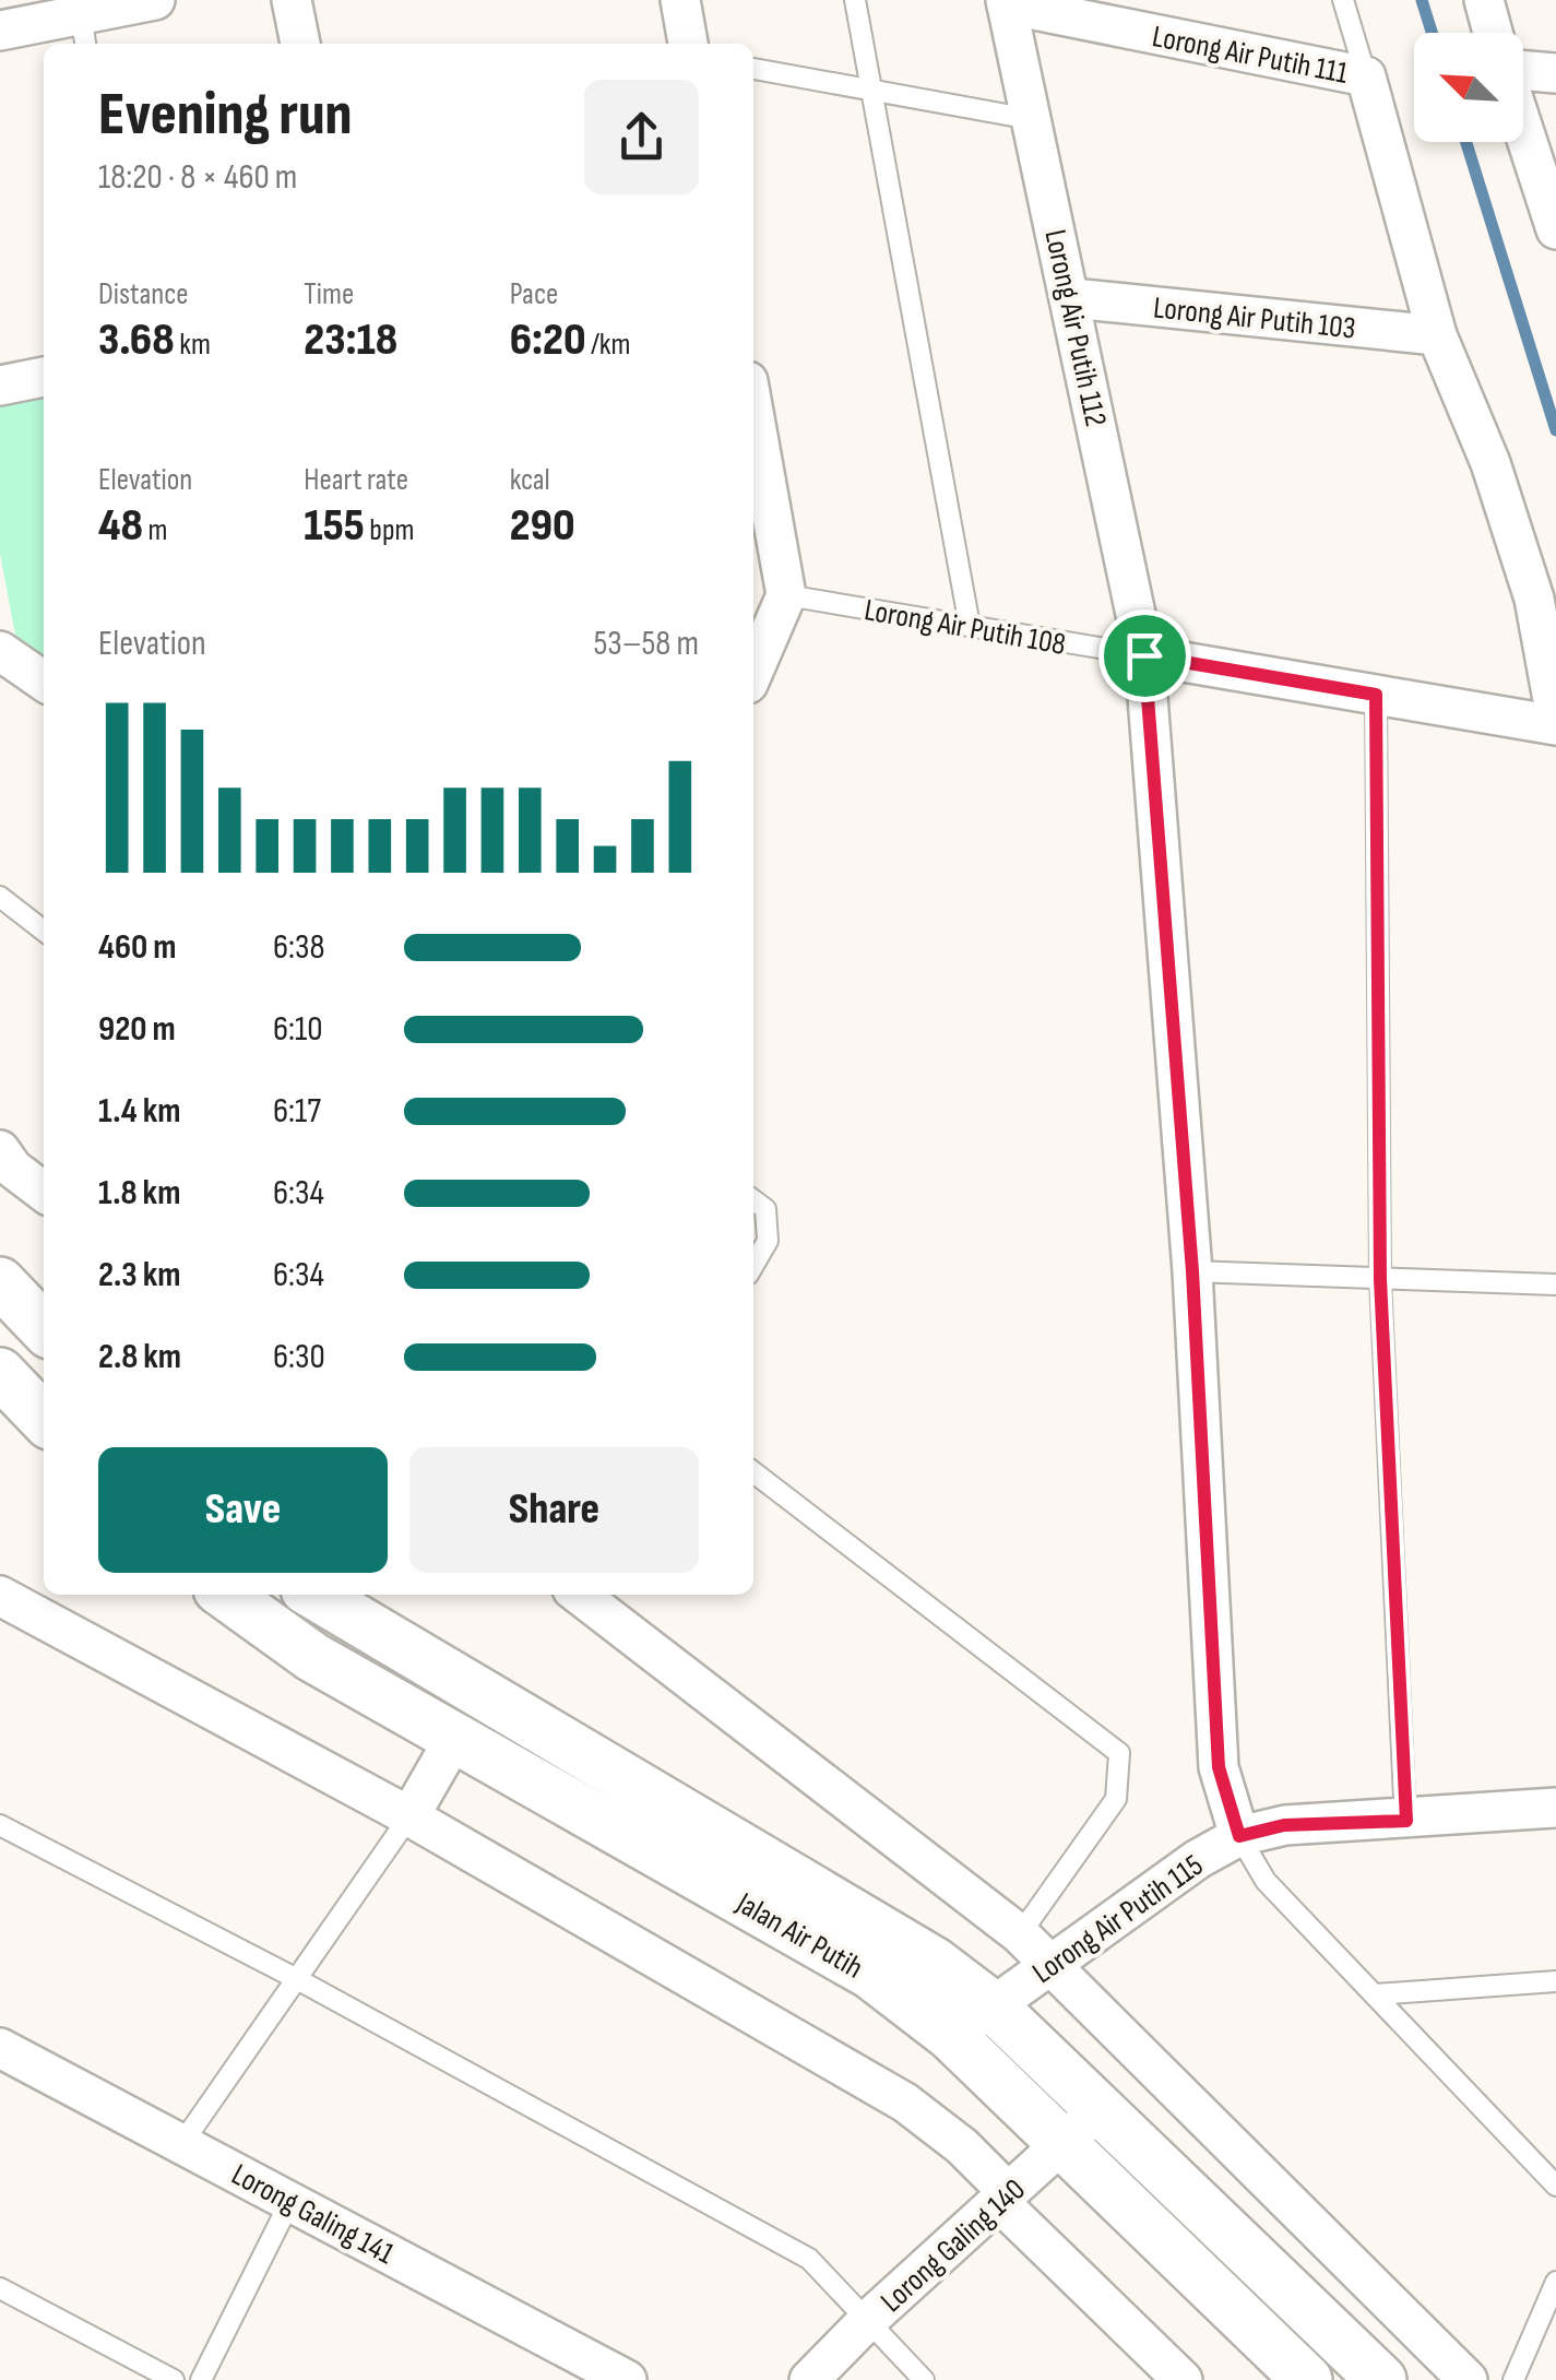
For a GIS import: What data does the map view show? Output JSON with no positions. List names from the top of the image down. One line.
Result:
{"streets":{"street":["Lorong Air Putih 111","Lorong Air Putih 103","Lorong Air Putih 112","Lorong Air Putih 115","Jalan Air Putih","Lorong Galing 141","Lorong Galing 140"],"lane":["Lorong Air Putih 108"]},"crossings":[["Lorong Air Putih 111","Lorong Air Putih 112"],["Lorong Air Putih 103","Lorong Air Putih 112"],["Lorong Air Putih 112","Lorong Air Putih 108"],["Lorong Air Putih 112","Lorong Air Putih 115"],["Lorong Air Putih 115","Jalan Air Putih"],["Jalan Air Putih","Lorong Galing 140"]],"north":"top left","page":{"heading":["Evening run","18:20 · 8 × 460 m"],"stats":[["Distance","3.68 km"],["Time","23:18"],["Pace","6:20 /km"],["Elevation","48 m"],["Heart rate","155 bpm"],["kcal","290"]],"chart":["Elevation","53–58 m"],"list":[{"name":"460 m","note":"6:38"},{"name":"920 m","note":"6:10"},{"name":"1.4 km","note":"6:17"},{"name":"1.8 km","note":"6:34"},{"name":"2.3 km","note":"6:34"},{"name":"2.8 km","note":"6:30"}],"buttons":["Save","Share"]}}
